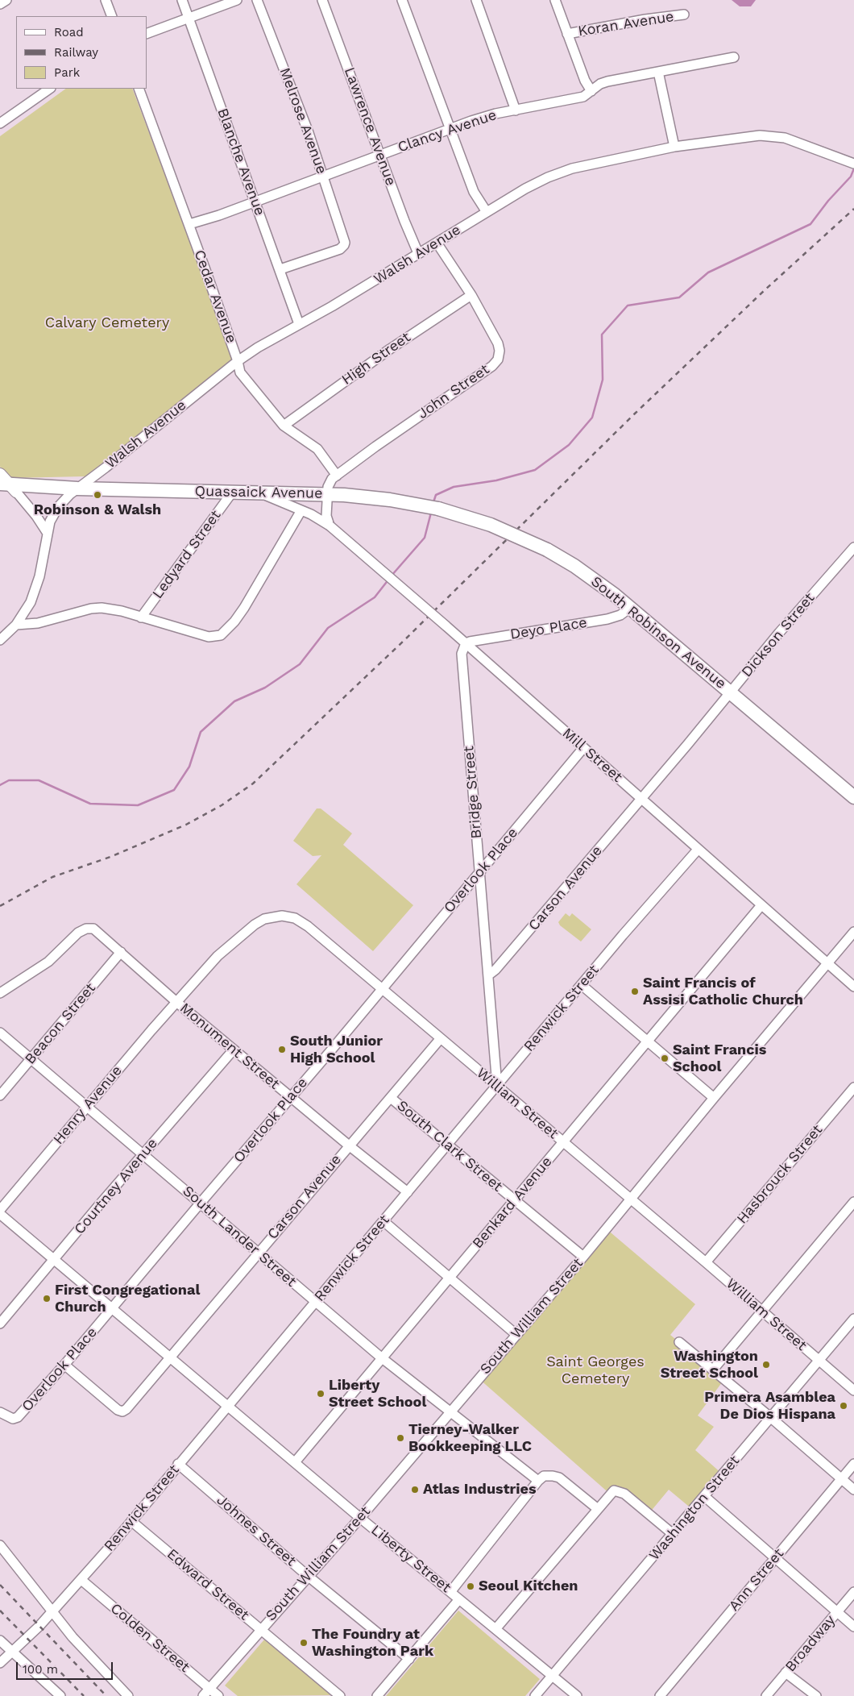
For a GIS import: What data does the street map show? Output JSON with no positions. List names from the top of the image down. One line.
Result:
{"streets":{"highway":["Quassaick Avenue","South Robinson Avenue"],"street":["Koran Avenue","Melrose Avenue","Lawrence Avenue","Clancy Avenue","Blanche Avenue","Walsh Avenue","Cedar Avenue","High Street","John Street","Ledyard Street","Deyo Place","Dickson Street","Mill Street","Bridge Street","Overlook Place","Carson Avenue","Renwick Street","Beacon Street","Monument Street","William Street","Henry Avenue","South Clark Street","Hasbrouck Street","Courtney Avenue","Benkard Avenue","South Lander Street","South William Street","Washington Street","Johnes Street","Liberty Street","Ann Street","Edward Street","Colden Street","Broadway"]},"crossings":[["Melrose Avenue","Clancy Avenue"],["Melrose Avenue","Blanche Avenue"],["Lawrence Avenue","Clancy Avenue"],["Lawrence Avenue","Walsh Avenue"],["Clancy Avenue","Blanche Avenue"],["Clancy Avenue","Cedar Avenue"],["Blanche Avenue","Walsh Avenue"],["Walsh Avenue","Cedar Avenue"],["Walsh Avenue","John Street"],["Walsh Avenue","Quassaick Avenue"],["Cedar Avenue","High Street"],["Cedar Avenue","John Street"],["High Street","John Street"],["John Street","Quassaick Avenue"],["Quassaick Avenue","Ledyard Street"],["Quassaick Avenue","South Robinson Avenue"],["Quassaick Avenue","Mill Street"],["Deyo Place","South Robinson Avenue"],["Deyo Place","Mill Street"],["Deyo Place","Bridge Street"],["South Robinson Avenue","Dickson Street"],["Dickson Street","Mill Street"],["Dickson Street","Carson Avenue"],["Mill Street","Bridge Street"],["Mill Street","Overlook Place"],["Mill Street","Carson Avenue"],["Mill Street","Renwick Street"],["Mill Street","Benkard Avenue"],["Mill Street","South William Street"],["Bridge Street","Overlook Place"],["Bridge Street","Carson Avenue"],["Bridge Street","Renwick Street"],["Bridge Street","William Street"],["Overlook Place","Carson Avenue"],["Overlook Place","Monument Street"],["Overlook Place","William Street"],["Overlook Place","South Lander Street"],["Overlook Place","Liberty Street"],["Carson Avenue","Monument Street"],["Carson Avenue","William Street"],["Carson Avenue","South Clark Street"],["Carson Avenue","South Lander Street"],["Carson Avenue","Liberty Street"],["Renwick Street","Monument Street"],["Renwick Street","William Street"],["Renwick Street","South Clark Street"],["Renwick Street","South Lander Street"],["Renwick Street","Johnes Street"],["Renwick Street","Liberty Street"],["Renwick Street","Edward Street"],["Renwick Street","Colden Street"],["Beacon Street","Monument Street"],["Beacon Street","South Lander Street"],["Monument Street","William Street"],["Monument Street","Henry Avenue"],["Monument Street","Courtney Avenue"],["William Street","Henry Avenue"],["William Street","Hasbrouck Street"],["William Street","Benkard Avenue"],["William Street","South William Street"],["William Street","Washington Street"],["Henry Avenue","South Lander Street"],["South Clark Street","Benkard Avenue"],["South Clark Street","South William Street"],["Courtney Avenue","South Lander Street"],["Courtney Avenue","Liberty Street"],["Benkard Avenue","South Lander Street"],["Benkard Avenue","Liberty Street"],["South Lander Street","South William Street"],["South William Street","Johnes Street"],["South William Street","Liberty Street"],["South William Street","Edward Street"],["South William Street","Colden Street"],["Washington Street","Liberty Street"]],"parks":["Calvary Cemetery","Saint Georges Cemetery"],"places":["Robinson & Walsh","Saint Francis of Assisi Catholic Church","South Junior High School","Saint Francis School","First Congregational Church","Washington Street School","Liberty Street School","Primera Asamblea De Dios Hispana","Tierney-Walker Bookkeeping LLC","Atlas Industries","Seoul Kitchen","The Foundry at Washington Park"],"legend":["Road","Railway","Park"],"scale_bar":"100 m"}
